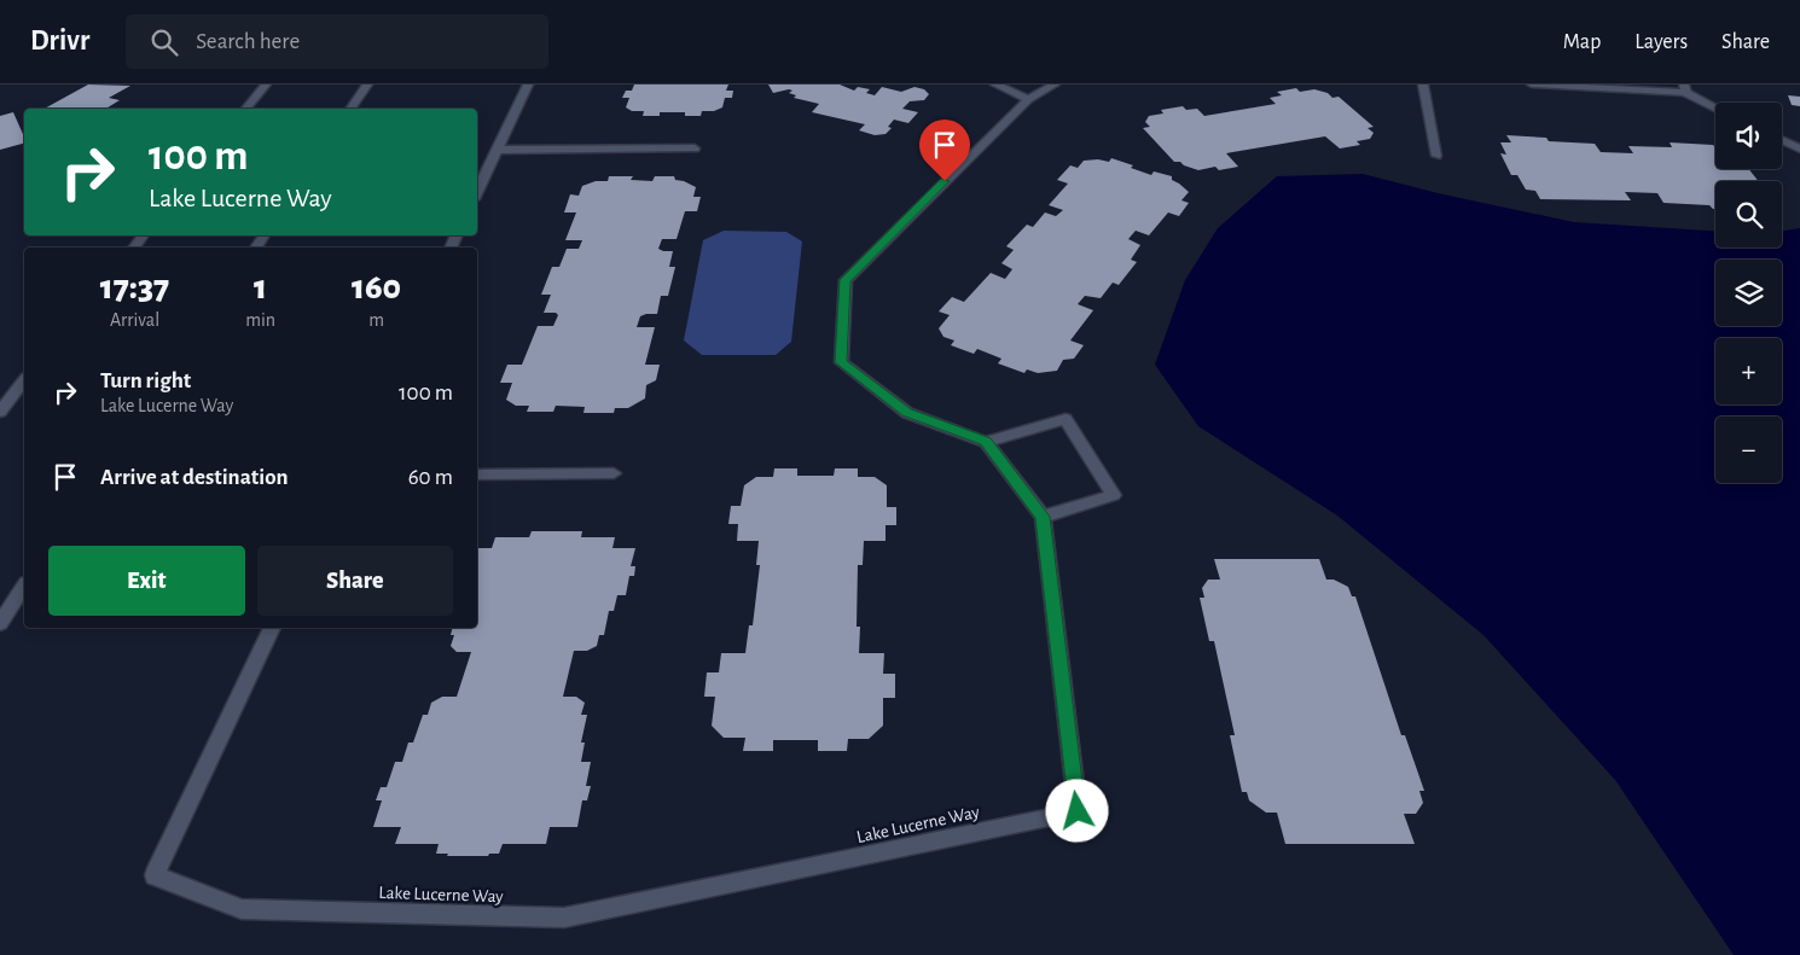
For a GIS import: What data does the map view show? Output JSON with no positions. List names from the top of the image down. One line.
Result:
{"streets":{"street":["Lake Lucerne Way"]},"page":{"header":"Drivr","search":"Search here","nav":["Map","Layers","Share"],"map_buttons":["+","−"],"turn":["100 m","Lake Lucerne Way"],"eta":["17:37","Arrival","1","min","160","m"],"list":[{"name":"Turn right","note":"Lake Lucerne Way","value":"100 m"},{"name":"Arrive at destination","value":"60 m"}],"buttons":["Exit","Share"]}}
